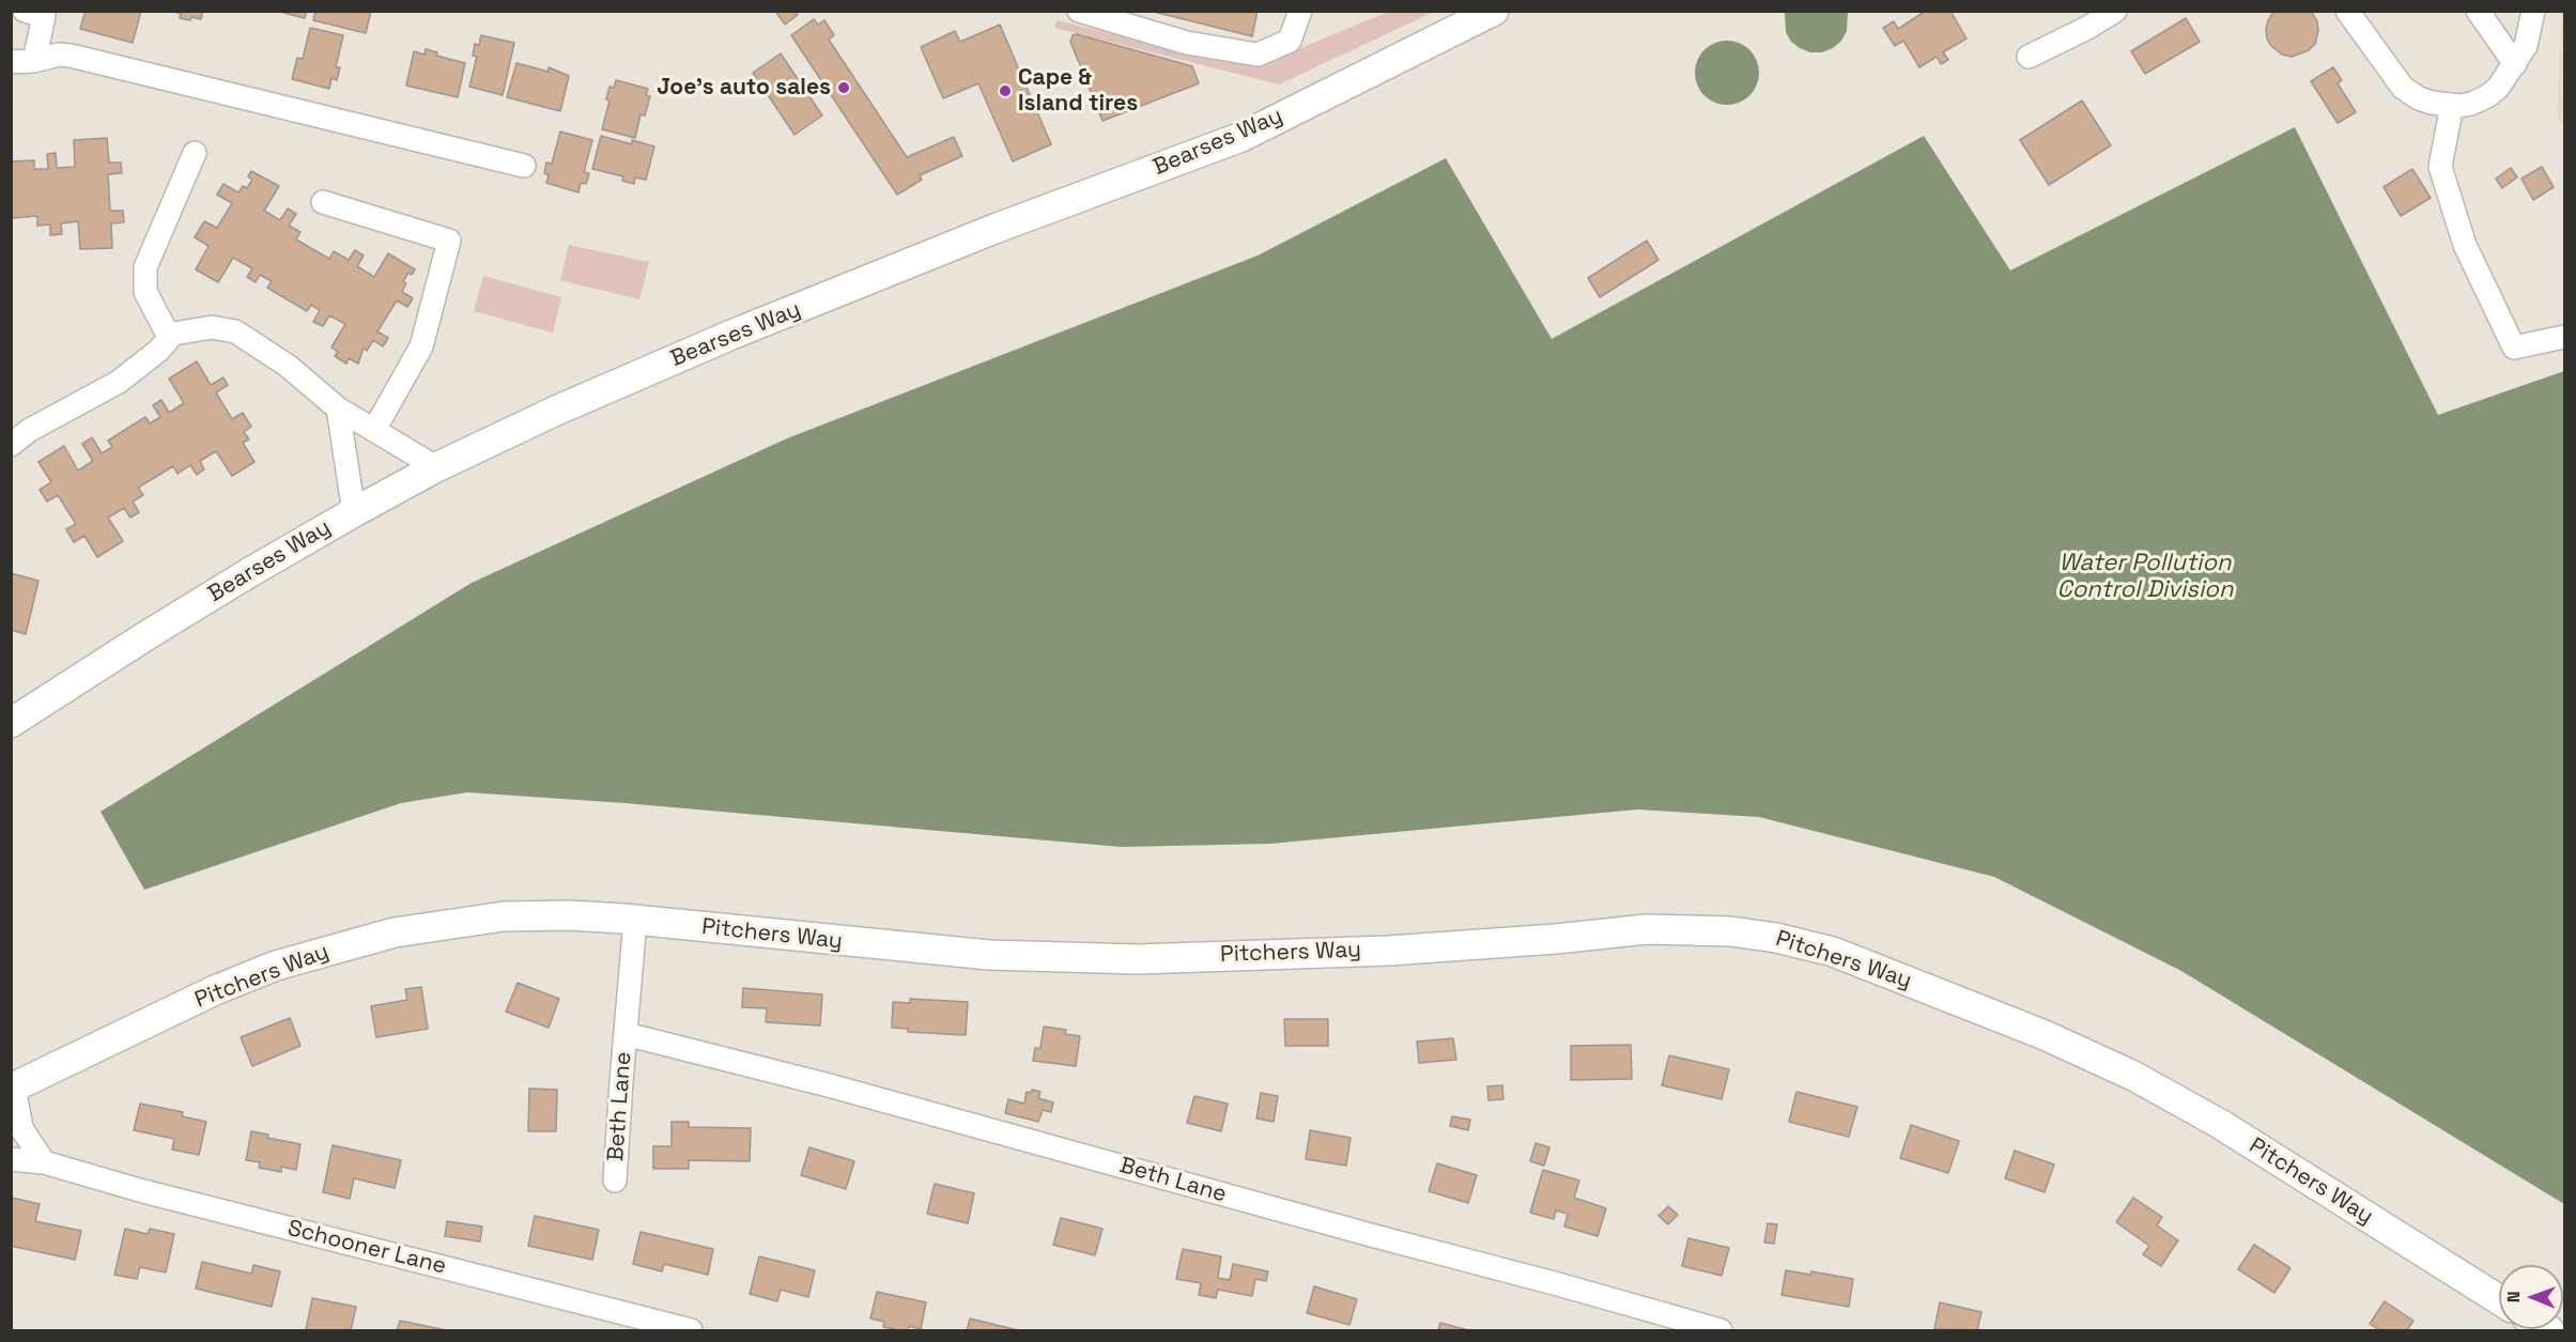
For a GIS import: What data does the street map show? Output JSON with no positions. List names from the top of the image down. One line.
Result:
{"streets":{"main road":["Bearses Way","Pitchers Way"],"street":["Beth Lane","Schooner Lane"]},"crossings":[["Pitchers Way","Beth Lane"]],"water":["Water Pollution Control Division"],"places":["Joe's auto sales","Cape & Island tires"],"north":"left"}
